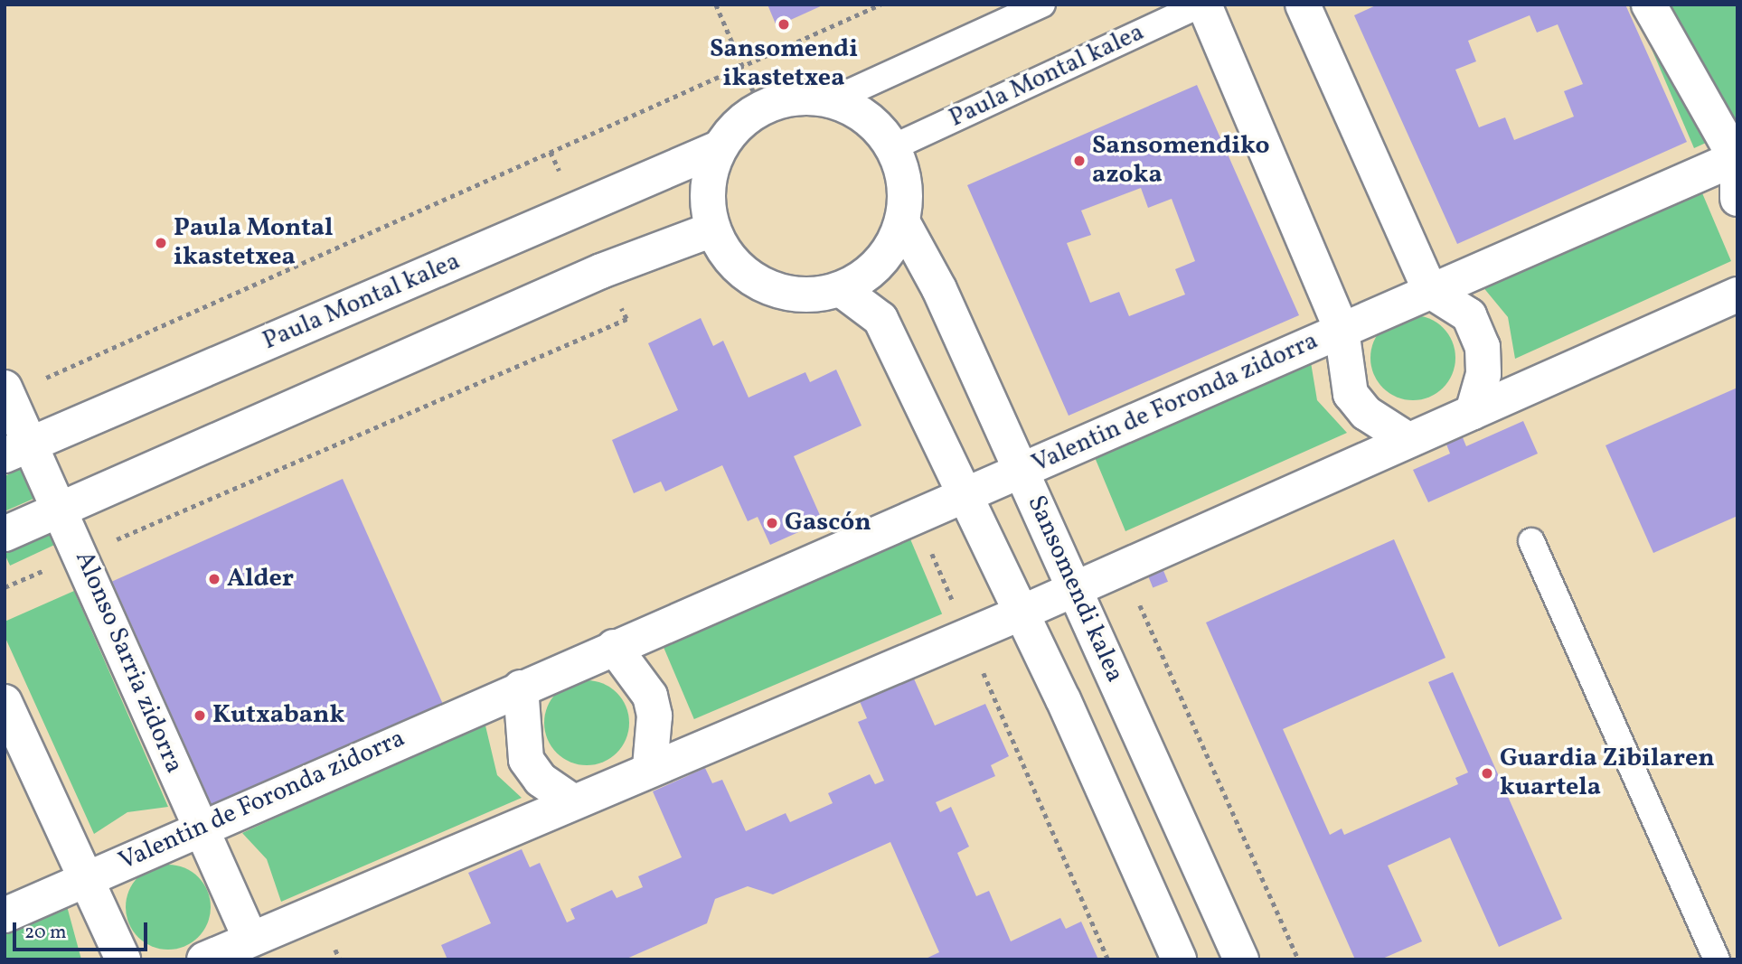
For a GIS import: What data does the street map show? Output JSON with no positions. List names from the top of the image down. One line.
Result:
{"streets":{"street":["Paula Montal kalea","Valentin de Foronda zidorra","Sansomendi kalea","Alonso Sarria zidorra"]},"crossings":[["Paula Montal kalea","Sansomendi kalea"],["Paula Montal kalea","Alonso Sarria zidorra"],["Valentin de Foronda zidorra","Sansomendi kalea"],["Valentin de Foronda zidorra","Alonso Sarria zidorra"]],"places":["Sansomendi ikastetxea","Sansomendiko azoka","Paula Montal ikastetxea","Gascón","Alder","Kutxabank","Guardia Zibilaren kuartela"],"scale_bar":"20 m"}
